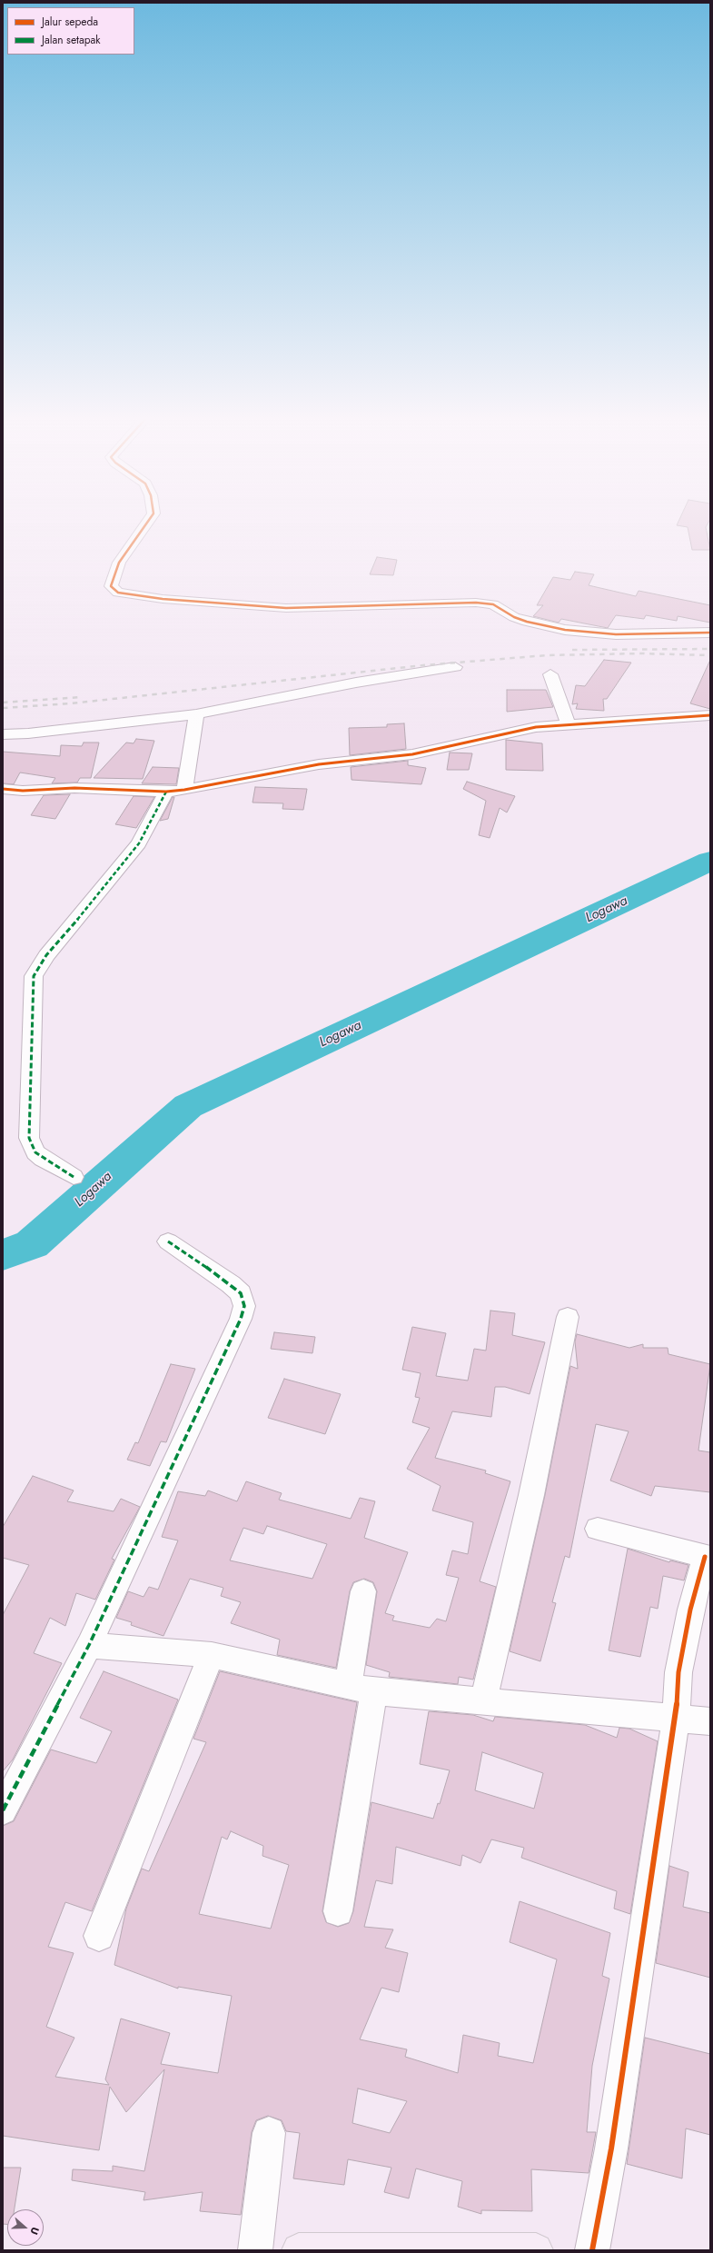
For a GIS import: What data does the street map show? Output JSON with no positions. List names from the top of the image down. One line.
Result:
{"water":["Logawa"],"legend":["Jalur sepeda","Jalan setapak"],"north":"right"}
